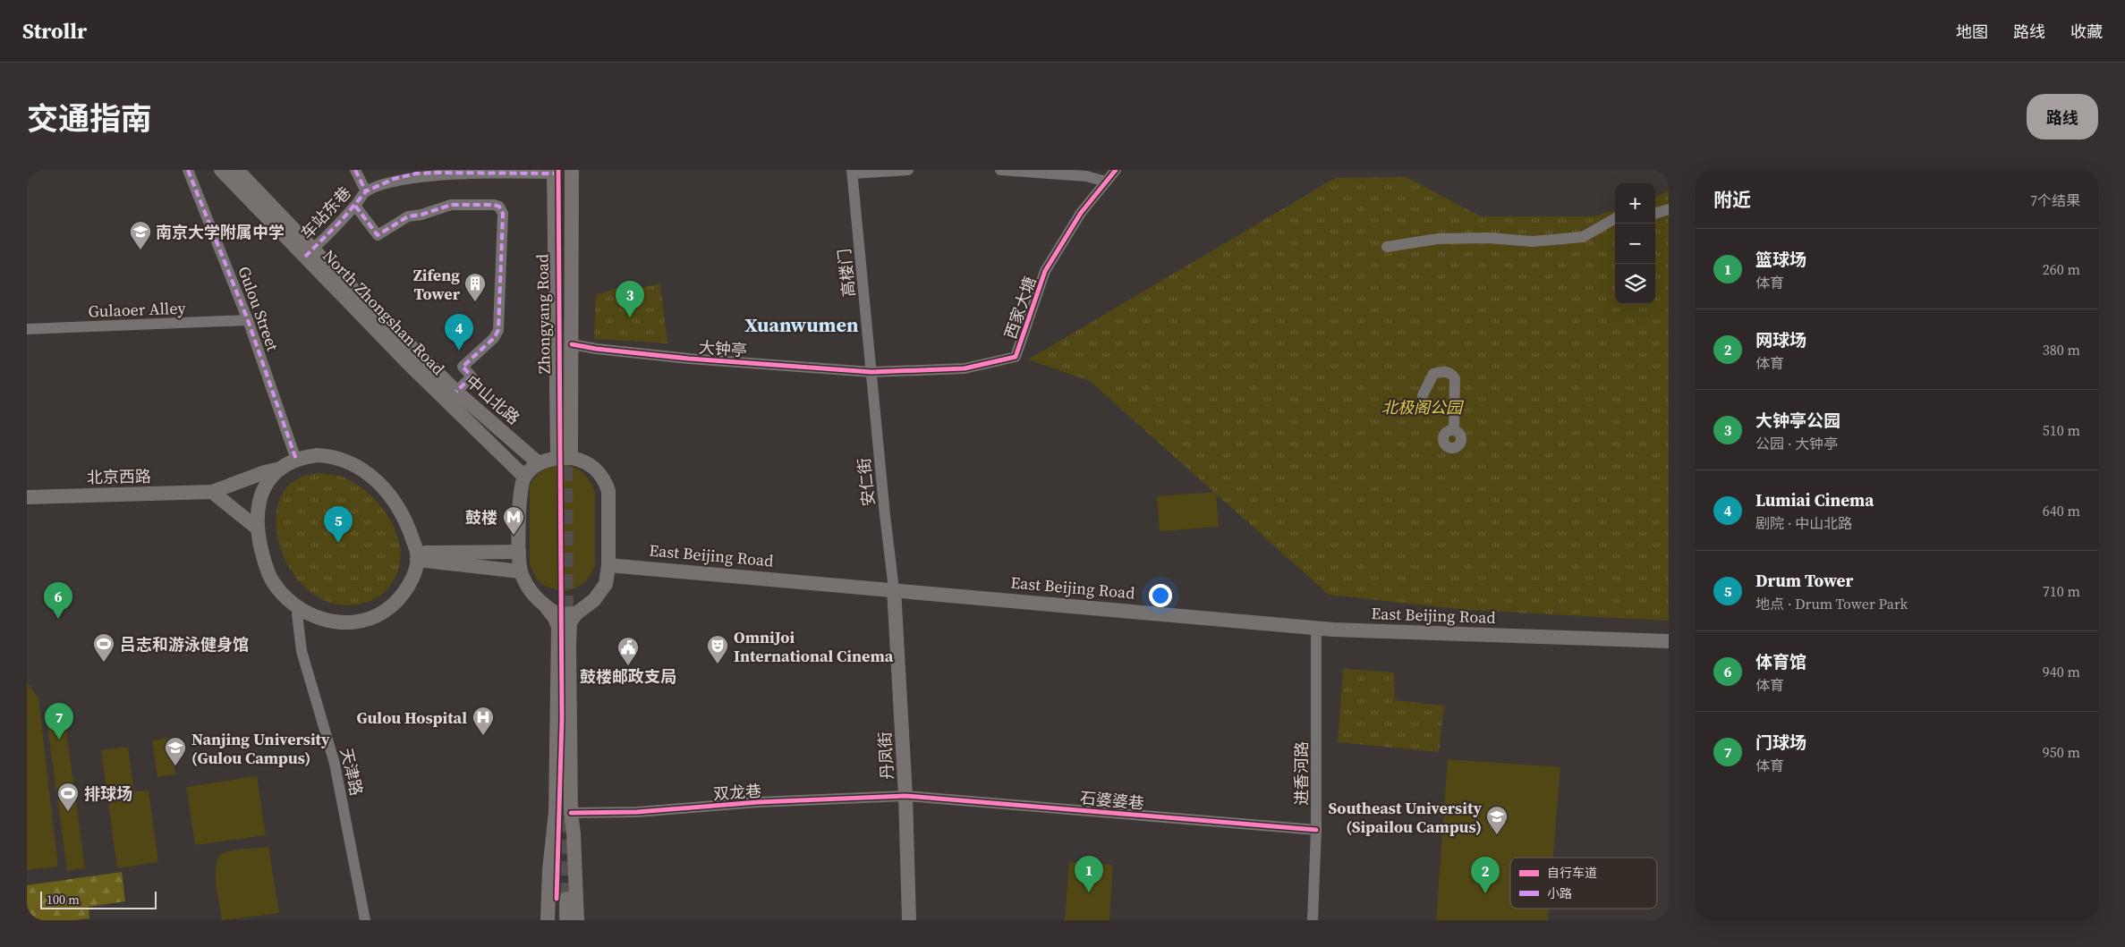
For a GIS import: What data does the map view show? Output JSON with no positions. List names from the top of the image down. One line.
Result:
{"streets":{"main road":["North Zhongshan Road","Zhongyang Road","中山北路","北京西路","East Beijing Road","丹凤街"],"street":["车站东巷","高楼门","西家大塘","Gulou Street","Gulaoer Alley","大钟亭","安仁街","天津路","进香河路","双龙巷","石婆婆巷"]},"crossings":[["车站东巷","North Zhongshan Road"],["车站东巷","Zhongyang Road"],["车站东巷","中山北路"],["高楼门","西家大塘"],["高楼门","大钟亭"],["高楼门","安仁街"],["西家大塘","大钟亭"],["西家大塘","安仁街"],["Gulou Street","Gulaoer Alley"],["North Zhongshan Road","Zhongyang Road"],["North Zhongshan Road","中山北路"],["North Zhongshan Road","East Beijing Road"],["Zhongyang Road","大钟亭"],["Zhongyang Road","中山北路"],["Zhongyang Road","East Beijing Road"],["大钟亭","安仁街"],["中山北路","East Beijing Road"],["安仁街","East Beijing Road"],["安仁街","丹凤街"],["East Beijing Road","丹凤街"],["East Beijing Road","进香河路"],["丹凤街","双龙巷"],["丹凤街","石婆婆巷"],["进香河路","石婆婆巷"],["双龙巷","石婆婆巷"]],"districts":["Xuanwumen"],"parks":["北极阁公园"],"places":{"school or university":["南京大学附属中学","Nanjing University (Gulou Campus)","Southeast University (Sipailou Campus)"],"building":["Zifeng Tower"],"metro station":["鼓楼"],"sports":["吕志和游泳健身馆","排球场"],"theatre":["OmniJoi International Cinema"],"public building":["鼓楼邮政支局"],"hospital":["Gulou Hospital"]},"legend":["自行车道","小路"],"scale_bar":"100 m","page":{"header":"Strollr","nav":["地图","路线","收藏"],"title":"交通指南","buttons":"路线","heading":["附近","7个结果"],"map_buttons":["+","−"],"list":[{"mark":"1","name":"篮球场","note":"体育","value":"260 m"},{"mark":"2","name":"网球场","note":"体育","value":"380 m"},{"mark":"3","name":"大钟亭公园","note":"公园 · 大钟亭","value":"510 m"},{"mark":"4","name":"Lumiai Cinema","note":"剧院 · 中山北路","value":"640 m"},{"mark":"5","name":"Drum Tower","note":"地点 · Drum Tower Park","value":"710 m"},{"mark":"6","name":"体育馆","note":"体育","value":"940 m"},{"mark":"7","name":"门球场","note":"体育","value":"950 m"}],"pins":["3","4","5","6","7","1","2"],"scale":"100 m"}}
